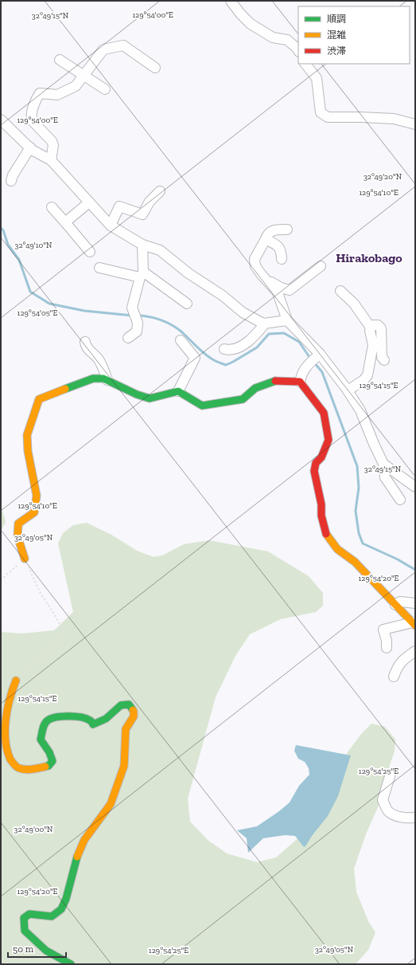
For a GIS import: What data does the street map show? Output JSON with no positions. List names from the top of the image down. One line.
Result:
{"districts":["Hirakobago"],"legend":["順調","混雑","渋滞"],"scale_bar":"50 m","coordinates":["129°54'00\"E","32°49'15\"N","32°49'20\"N","129°54'10\"E","32°49'10\"N","129°54'05\"E","129°54'15\"E","32°49'05\"N","129°54'20\"E","129°54'25\"E","32°49'00\"N"]}
